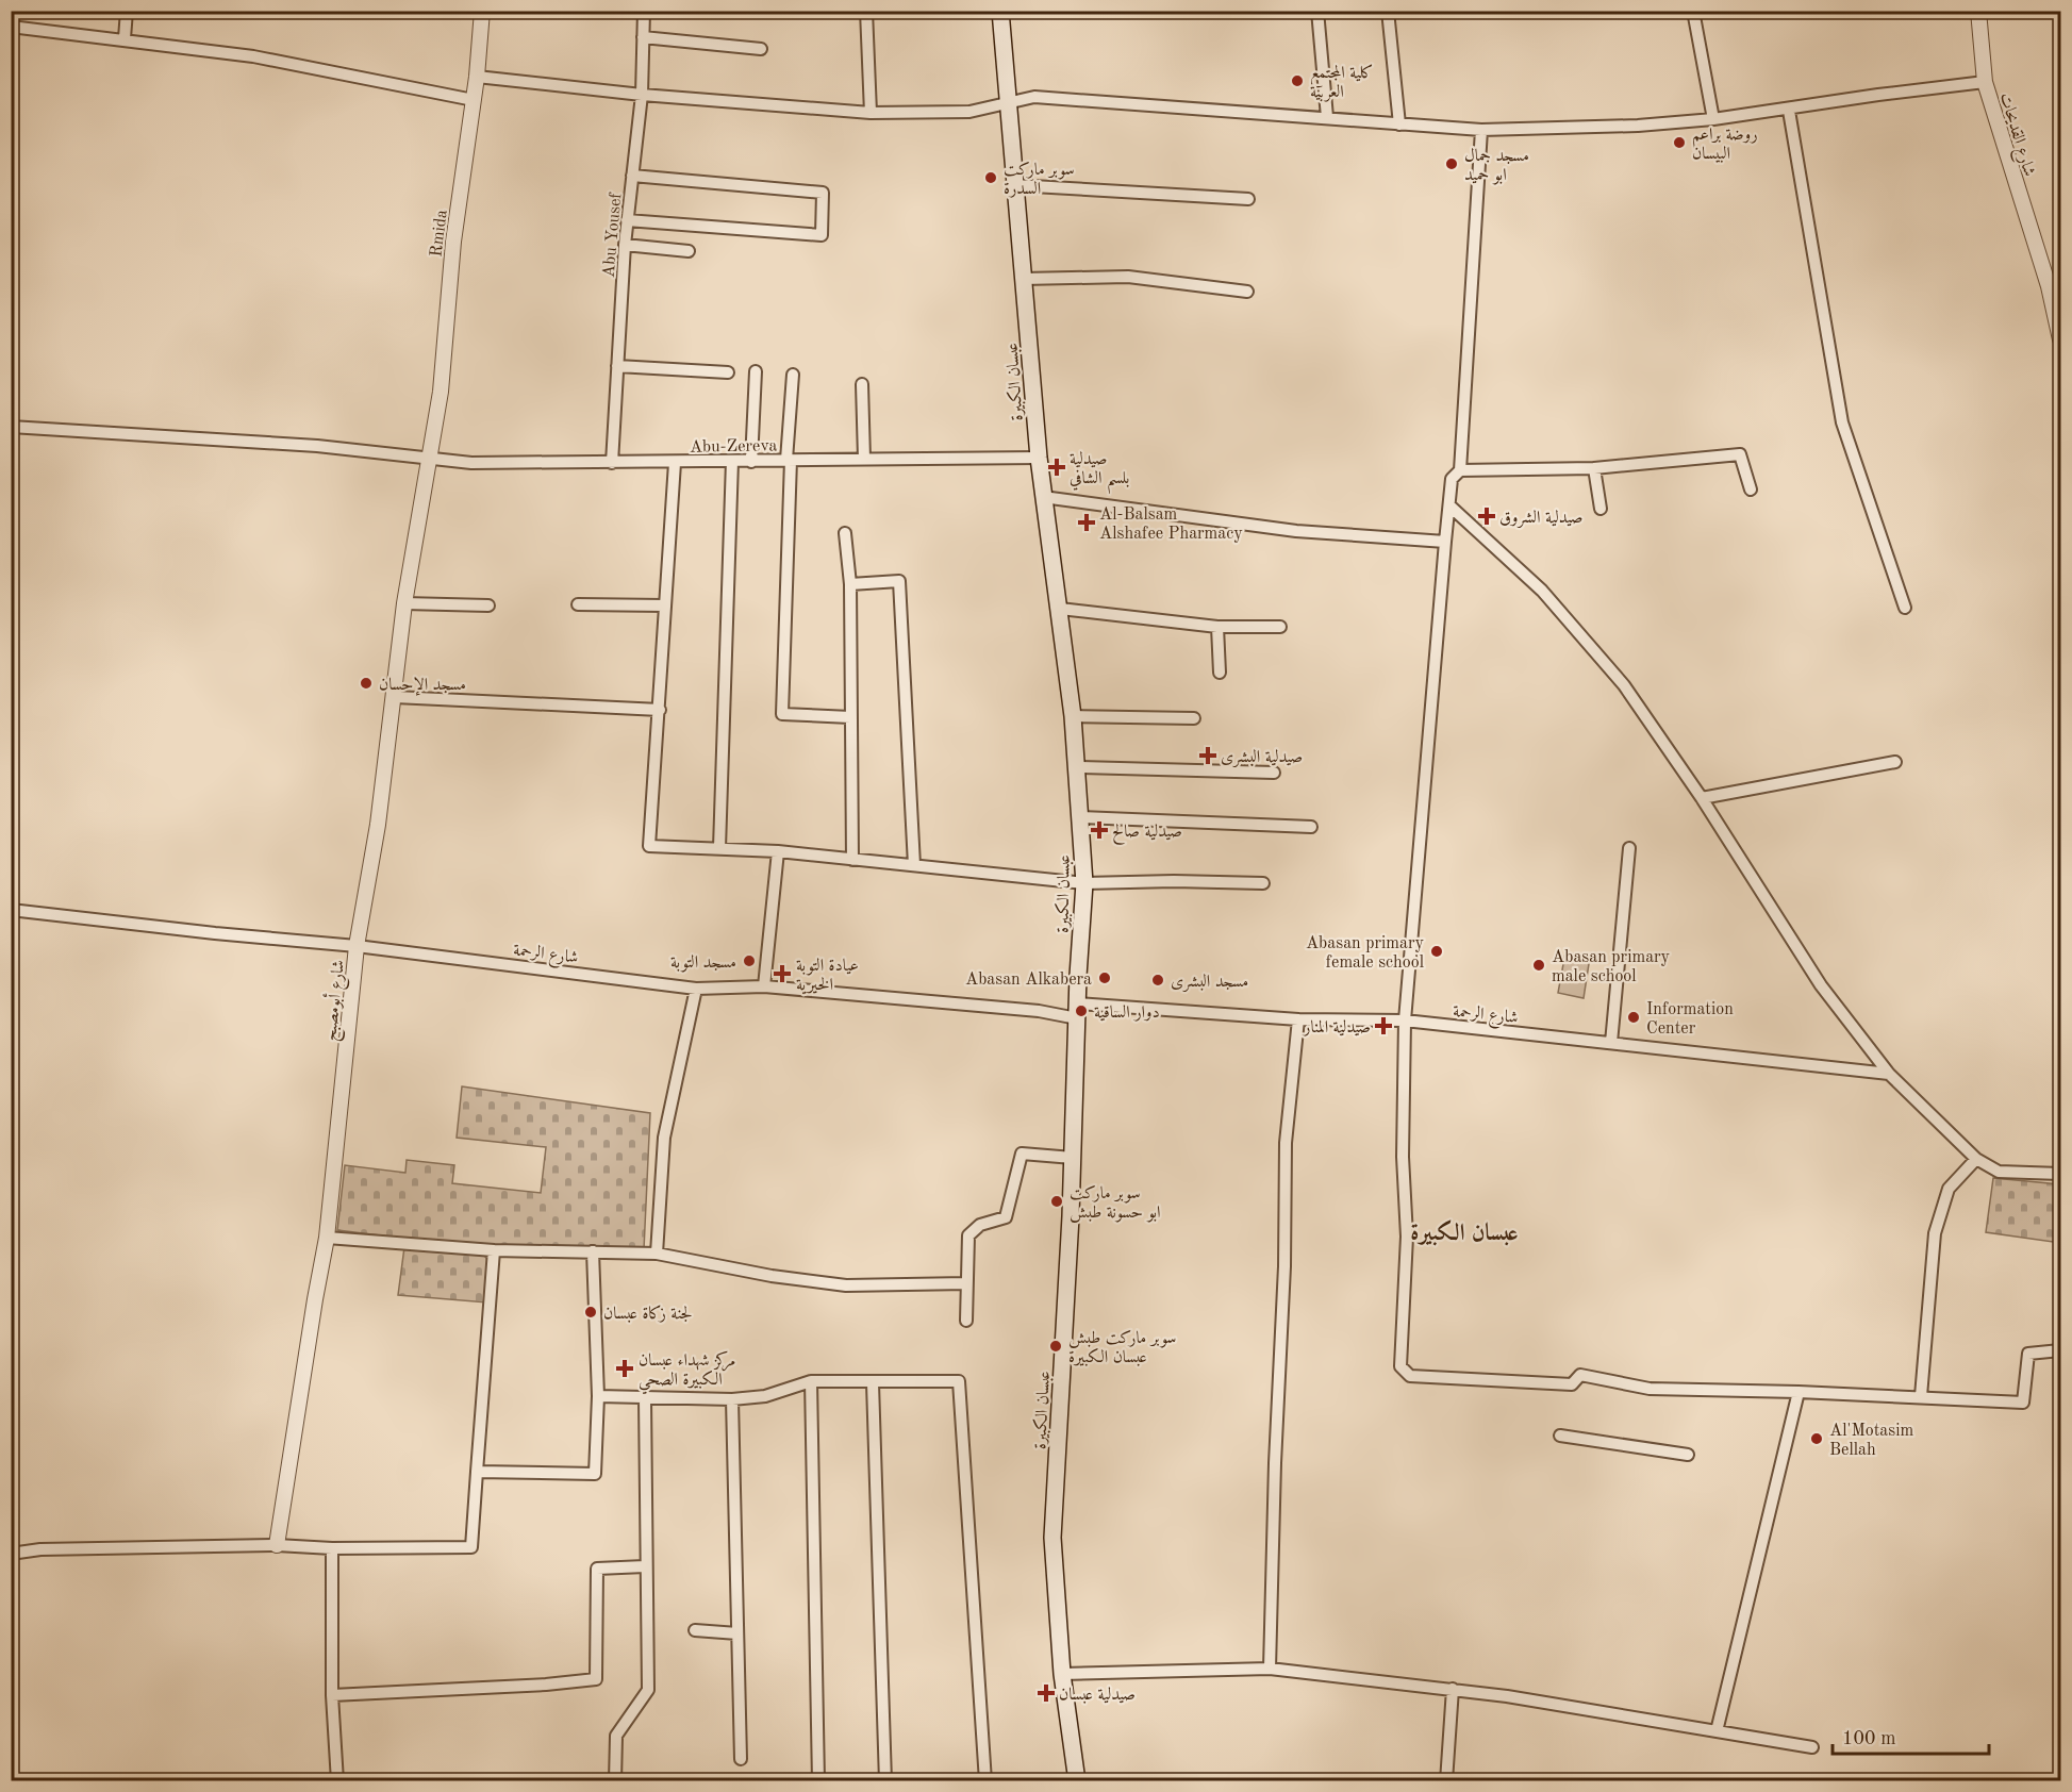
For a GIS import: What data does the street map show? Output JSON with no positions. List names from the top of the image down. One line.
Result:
{"streets":{"main road":["عبسان الكبيرة"],"street":["شارع القديحات","Rmida","Abu Yousef","Abu-Zereva","شارع الرحمة","شارع أبومصبح"]},"crossings":[["Rmida","Abu-Zereva"],["Rmida","شارع أبومصبح"],["Abu Yousef","Abu-Zereva"],["عبسان الكبيرة","Abu-Zereva"],["عبسان الكبيرة","شارع الرحمة"],["Abu-Zereva","شارع أبومصبح"],["شارع الرحمة","شارع أبومصبح"]],"districts":["عبسان الكبيرة"],"places":{"other":["كلية المجتمع العربية","روضة براعم البيسان","مسجد جمال ابو حميد","سوبر ماركت السدرة","مسجد الإحسان","Abasan primary female school","مسجد التوبة","Abasan primary male school","Abasan Alkabera","مسجد البشرى","دوار الساقية","Information Center","سوبر ماركت ابو حسونة طبش","لجنة زكاة عبسان","سوبر ماركت طبش عبسان الكبيرة","Al'Motasim Bellah"],"health":["صيدلية بلسم الشافي","صيدلية الشروق","Al-Balsam Alshafee Pharmacy","صيدلية البشرى","صيدلية صالح","عيادة التوبة الخيرية","صيدلية المنار","مركز شهداء عبسان الكبيرة الصحي","صيدلية عبسان"]},"scale_bar":"100 m"}
